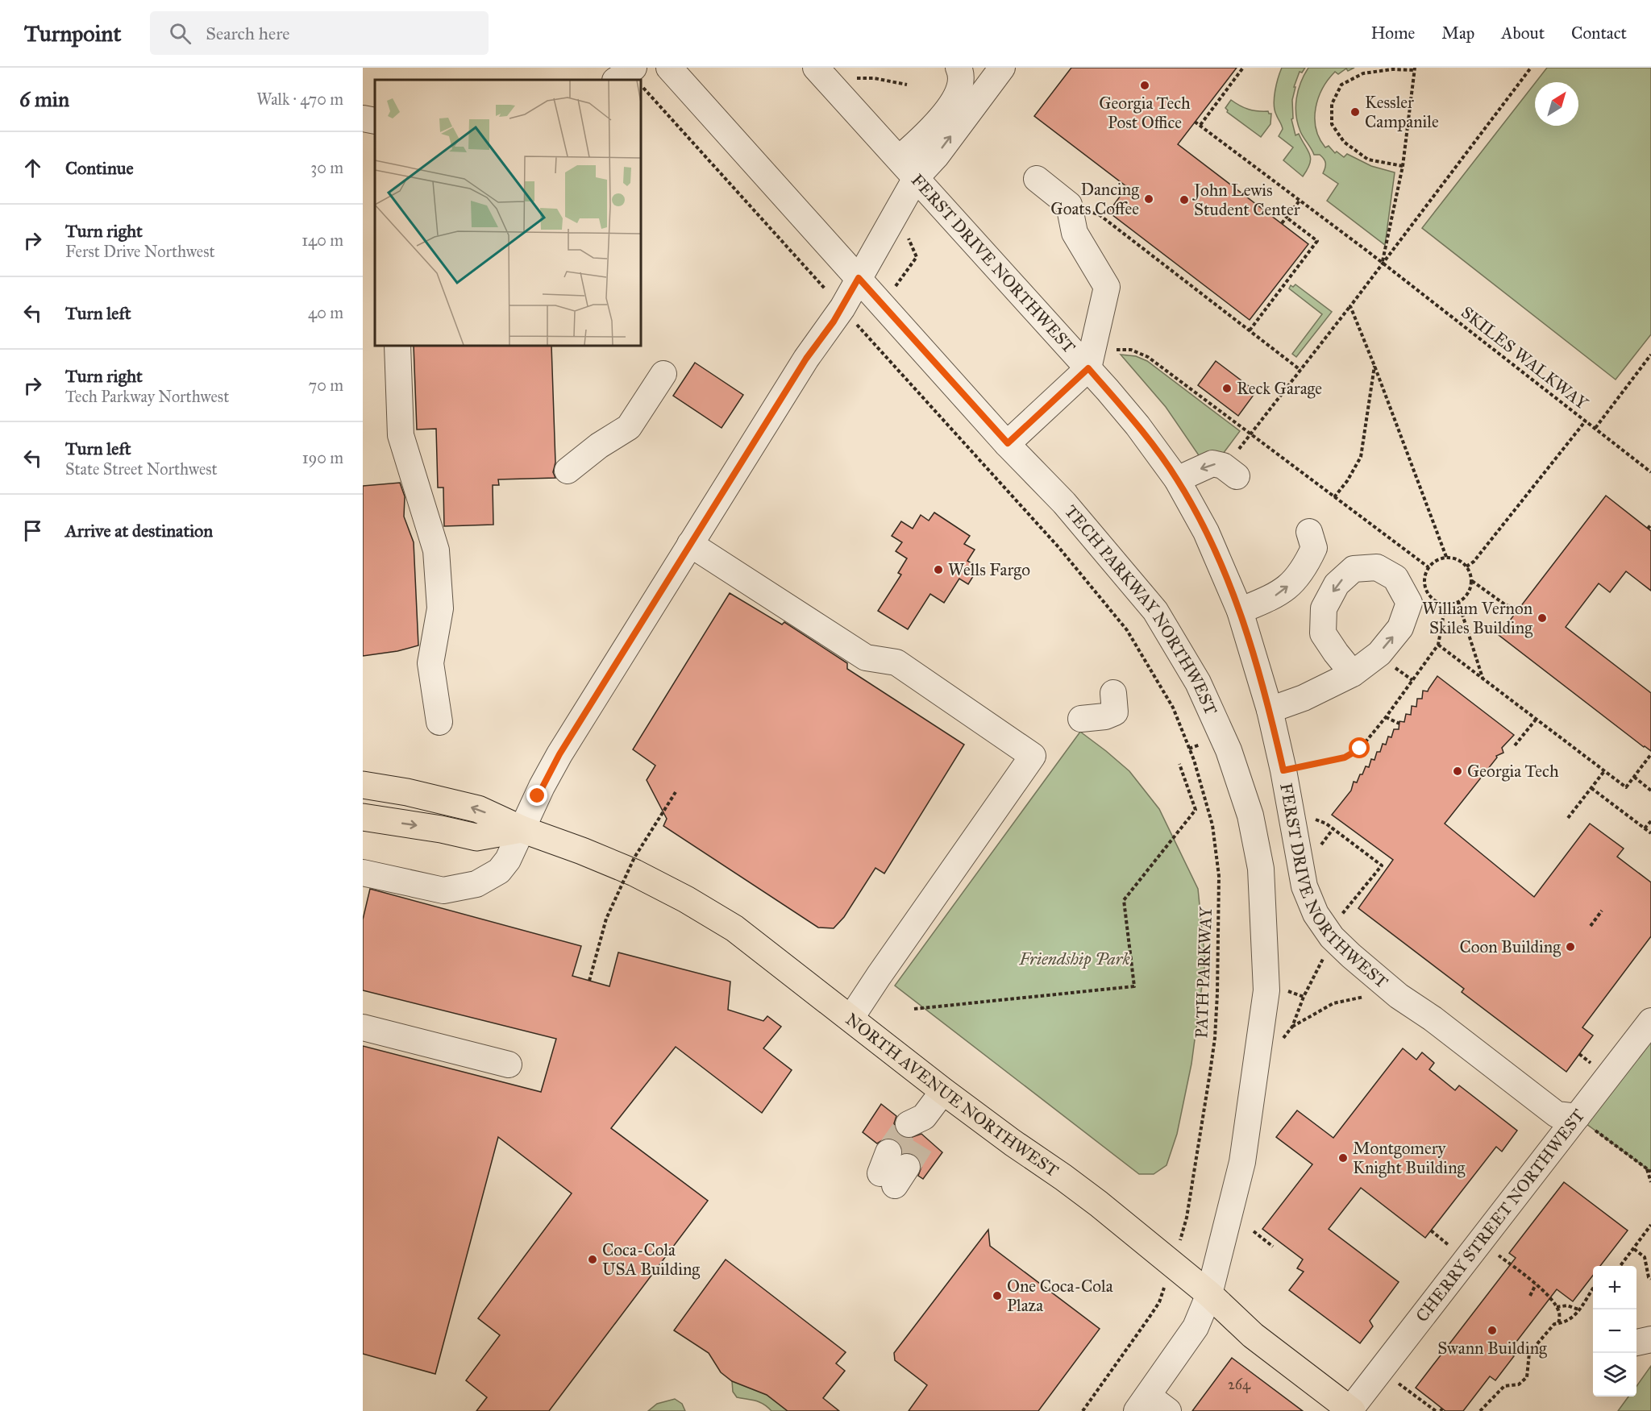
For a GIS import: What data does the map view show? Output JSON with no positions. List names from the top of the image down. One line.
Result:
{"streets":{"highway":["NORTH AVENUE NORTHWEST"],"street":["FERST DRIVE NORTHWEST","TECH PARKWAY NORTHWEST","CHERRY STREET NORTHWEST"],"path":["SKILES WALKWAY","PATH PARKWAY"]},"crossings":[["FERST DRIVE NORTHWEST","CHERRY STREET NORTHWEST"],["TECH PARKWAY NORTHWEST","NORTH AVENUE NORTHWEST"],["PATH PARKWAY","NORTH AVENUE NORTHWEST"],["NORTH AVENUE NORTHWEST","CHERRY STREET NORTHWEST"]],"parks":["Friendship Park"],"places":["Georgia Tech Post Office","Kessler Campanile","Dancing Goats Coffee","John Lewis Student Center","Reck Garage","Wells Fargo","William Vernon Skiles Building","Georgia Tech","Coon Building","Montgomery Knight Building","Coca-Cola USA Building","One Coca-Cola Plaza","Swann Building"],"house_numbers":["264"],"north":"top right","page":{"header":"Turnpoint","search":"Search here","nav":["Home","Map","About","Contact"],"heading":["6 min","Walk · 470 m"],"list":[["Continue","30 m"],["Turn right","Ferst Drive Northwest","140 m"],["Turn left","40 m"],["Turn right","Tech Parkway Northwest","70 m"],["Turn left","State Street Northwest","190 m"],"Arrive at destination"],"map_buttons":["+","−"]}}
